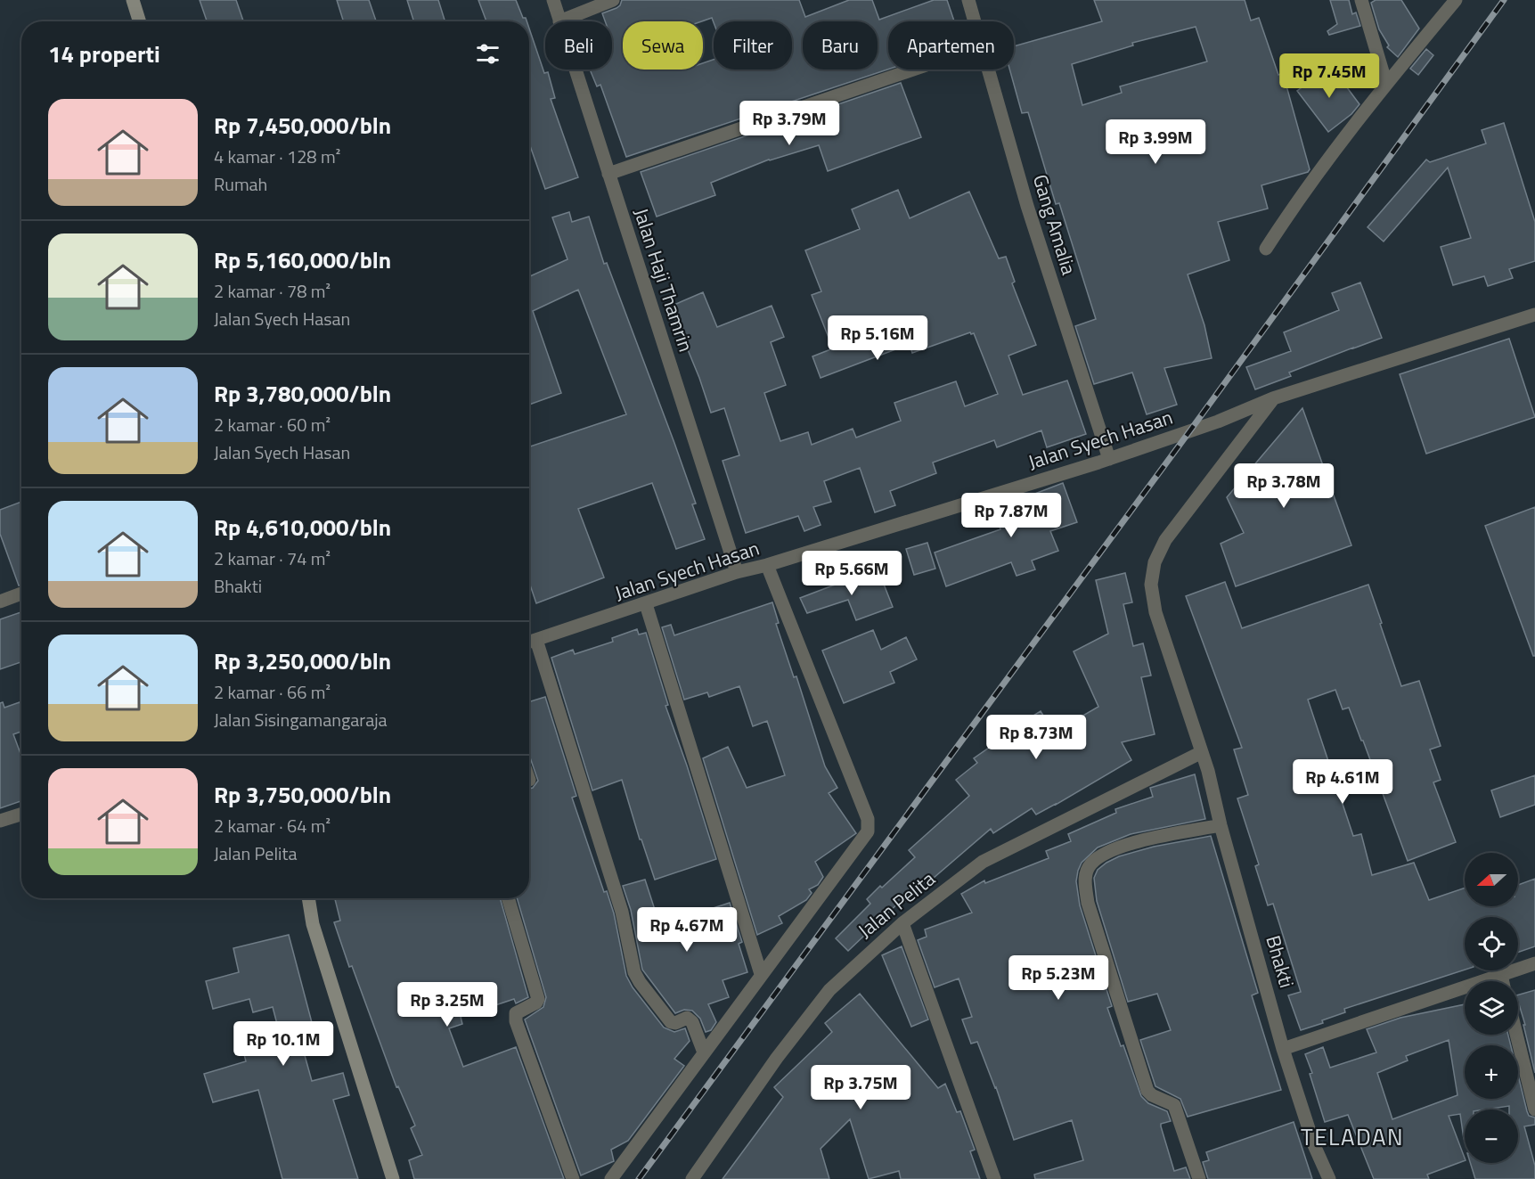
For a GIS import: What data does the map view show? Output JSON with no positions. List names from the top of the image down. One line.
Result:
{"streets":{"street":["Gang Amalia","Jalan Haji Thamrin","Jalan Syech Hasan","Jalan Pelita","Bhakti"]},"crossings":[["Gang Amalia","Jalan Syech Hasan"],["Jalan Haji Thamrin","Jalan Syech Hasan"],["Jalan Syech Hasan","Bhakti"],["Jalan Pelita","Bhakti"]],"districts":["TELADAN"],"north":"left","page":{"chip":["Beli","Sewa","Filter","Baru","Apartemen"],"heading":"14 properti","price":["Rp 7.45M","Rp 3.79M","Rp 3.99M","Rp 5.16M","Rp 3.78M","Rp 7.87M","Rp 5.66M","Rp 8.73M","Rp 4.61M","Rp 4.67M","Rp 5.23M","Rp 3.25M","Rp 10.1M","Rp 3.75M"],"list":[{"name":"Rp 7,450,000/bln","note":"4 kamar · 128 m² · Rumah"},{"name":"Rp 5,160,000/bln","note":"2 kamar · 78 m² · Jalan Syech Hasan"},{"name":"Rp 3,780,000/bln","note":"2 kamar · 60 m² · Jalan Syech Hasan"},{"name":"Rp 4,610,000/bln","note":"2 kamar · 74 m² · Bhakti"},{"name":"Rp 3,250,000/bln","note":"2 kamar · 66 m² · Jalan Sisingamangaraja"},{"name":"Rp 3,750,000/bln","note":"2 kamar · 64 m² · Jalan Pelita"}],"map_buttons":["+","−"]}}
